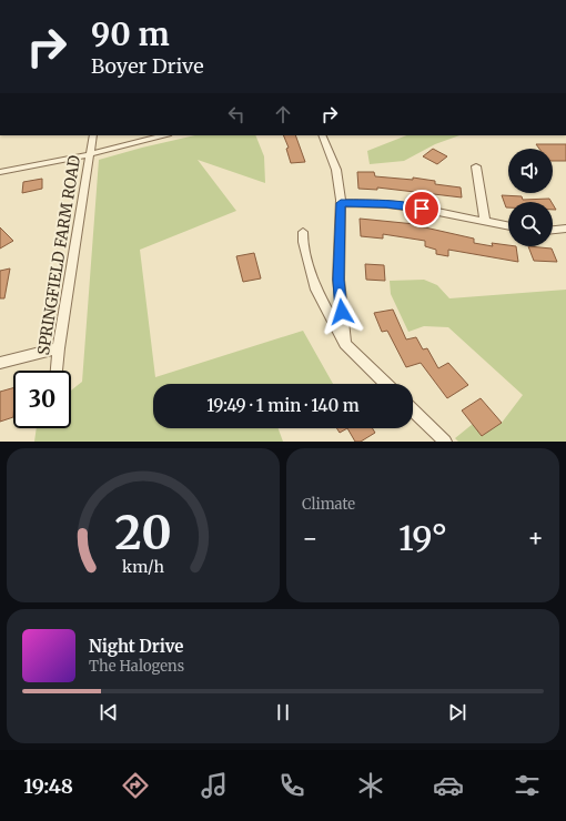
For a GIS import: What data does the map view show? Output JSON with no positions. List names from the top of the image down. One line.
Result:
{"streets":{"street":["SPRINGFIELD FARM ROAD"]},"page":{"turn":["90 m","Boyer Drive"],"limit":"30","trip":"19:49 · 1 min · 140 m","tile":"Climate","heat":["−","19°","+"],"song":["Night Drive","The Halogens"],"tabs":"19:48","gauge":["20","km/h"]}}
